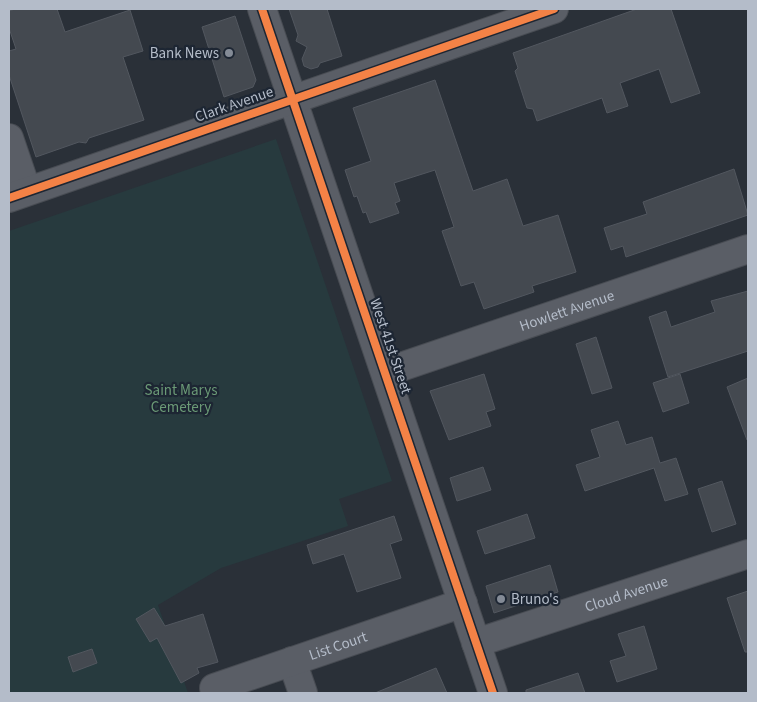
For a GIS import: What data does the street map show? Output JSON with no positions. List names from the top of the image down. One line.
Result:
{"streets":{"street":["Clark Avenue","Howlett Avenue","West 41st Street","Cloud Avenue","List Court"]},"crossings":[["Clark Avenue","West 41st Street"],["Howlett Avenue","West 41st Street"],["West 41st Street","Cloud Avenue"],["West 41st Street","List Court"]],"parks":["Saint Marys Cemetery"],"places":["Bank News","Bruno's"]}
